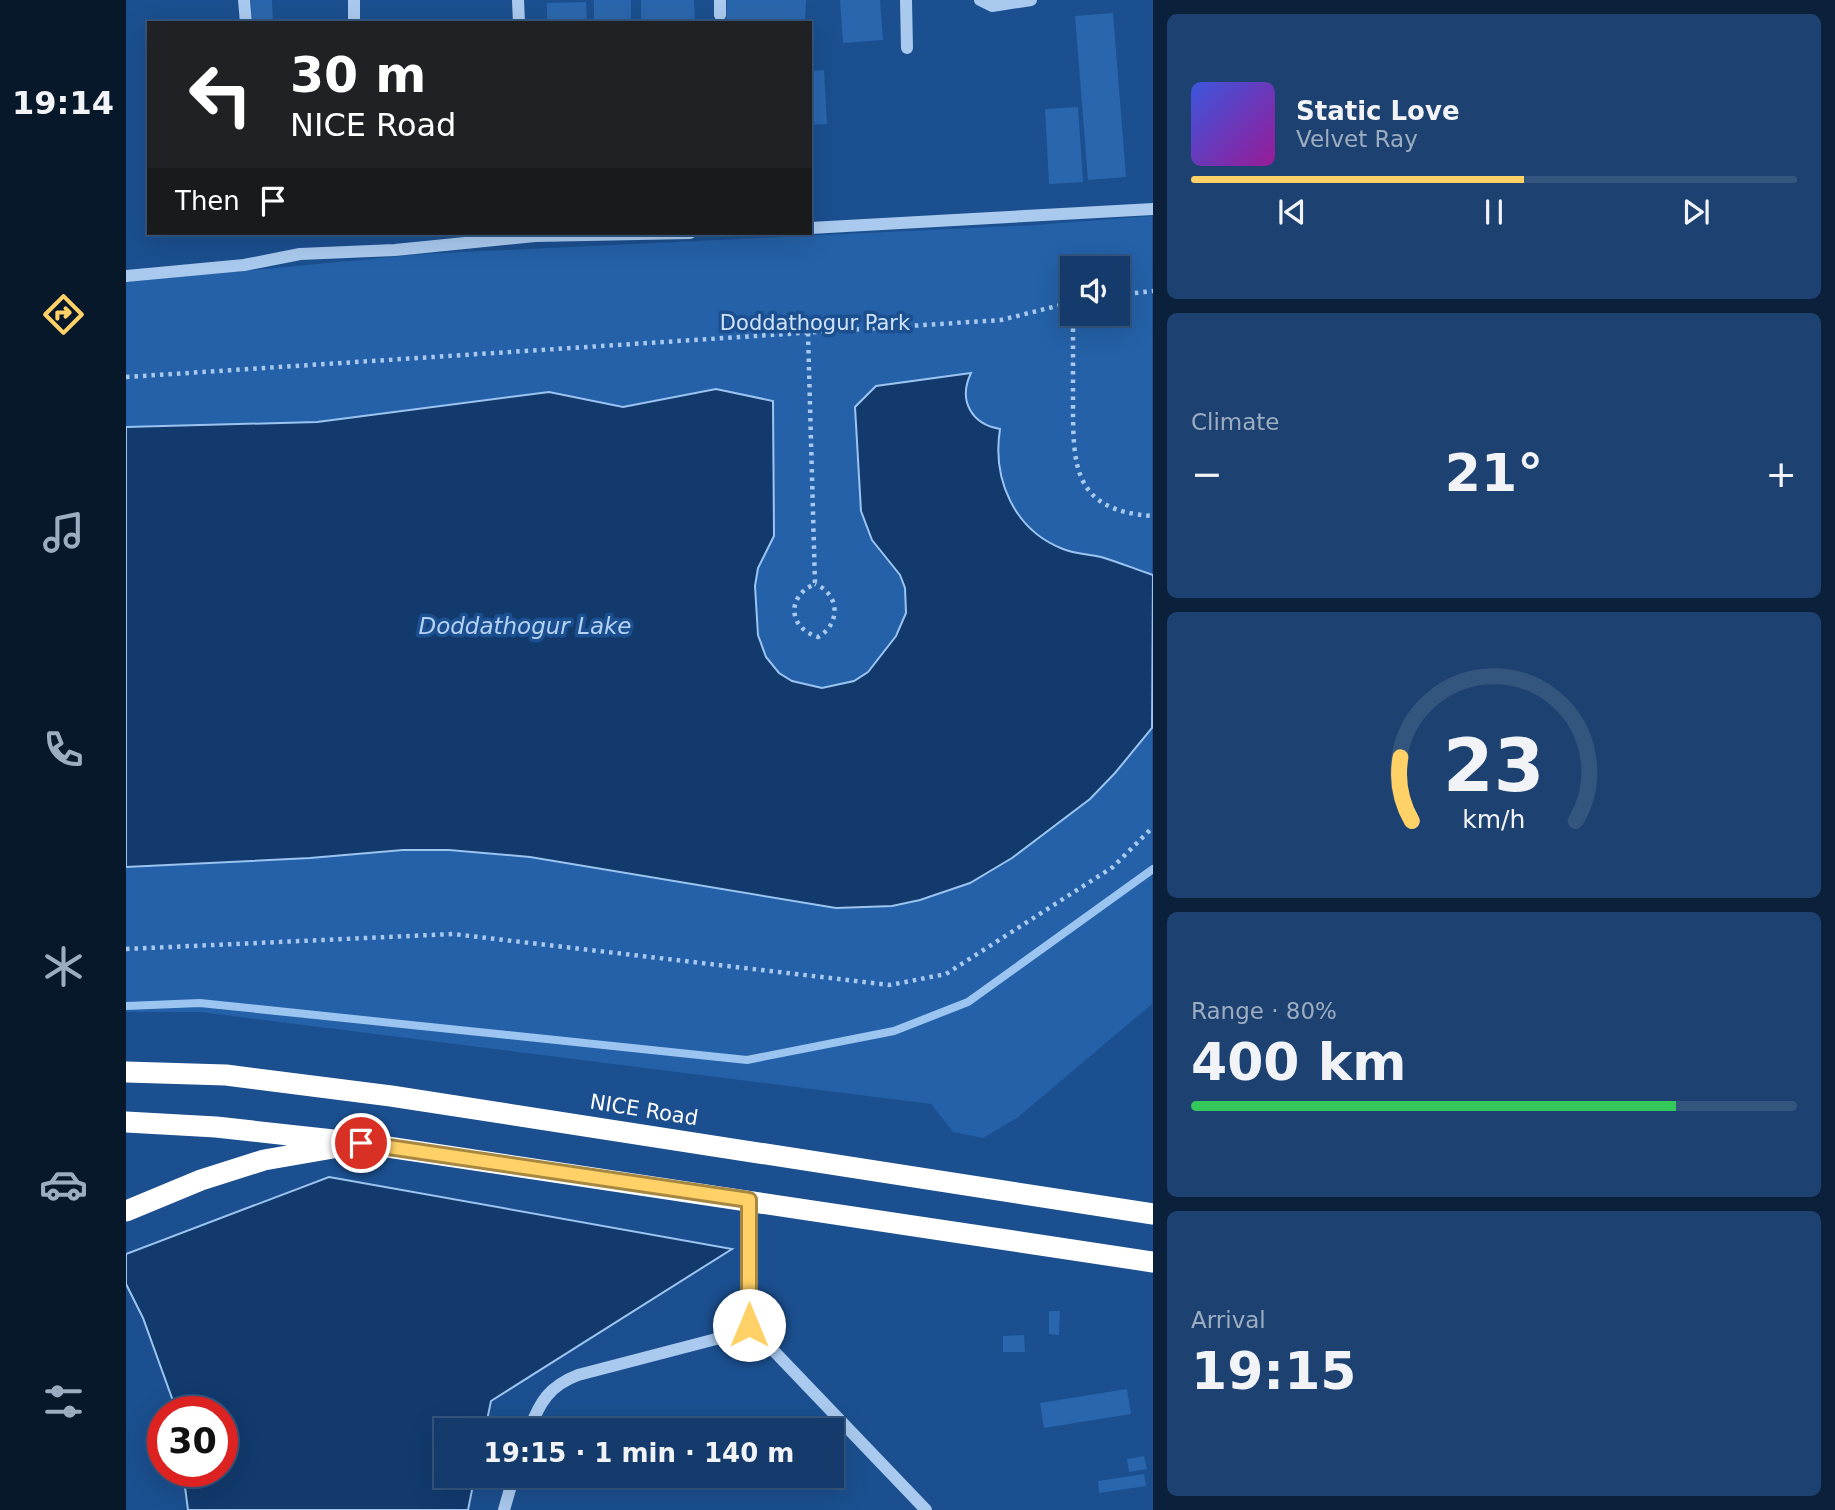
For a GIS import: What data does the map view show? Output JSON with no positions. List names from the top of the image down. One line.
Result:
{"streets":{"highway":["NICE Road"]},"water":["Doddathogur Lake"],"parks":["Doddathogur Park"],"page":{"tabs":"19:14","turn":["30 m","NICE Road"],"song":["Static Love","Velvet Ray"],"then":"Then","tile":["Climate",["Range · 80%","400 km"],["Arrival","19:15"]],"heat":["−","21°","+"],"limit":"30","trip":"19:15 · 1 min · 140 m","gauge":["23","km/h"]}}
